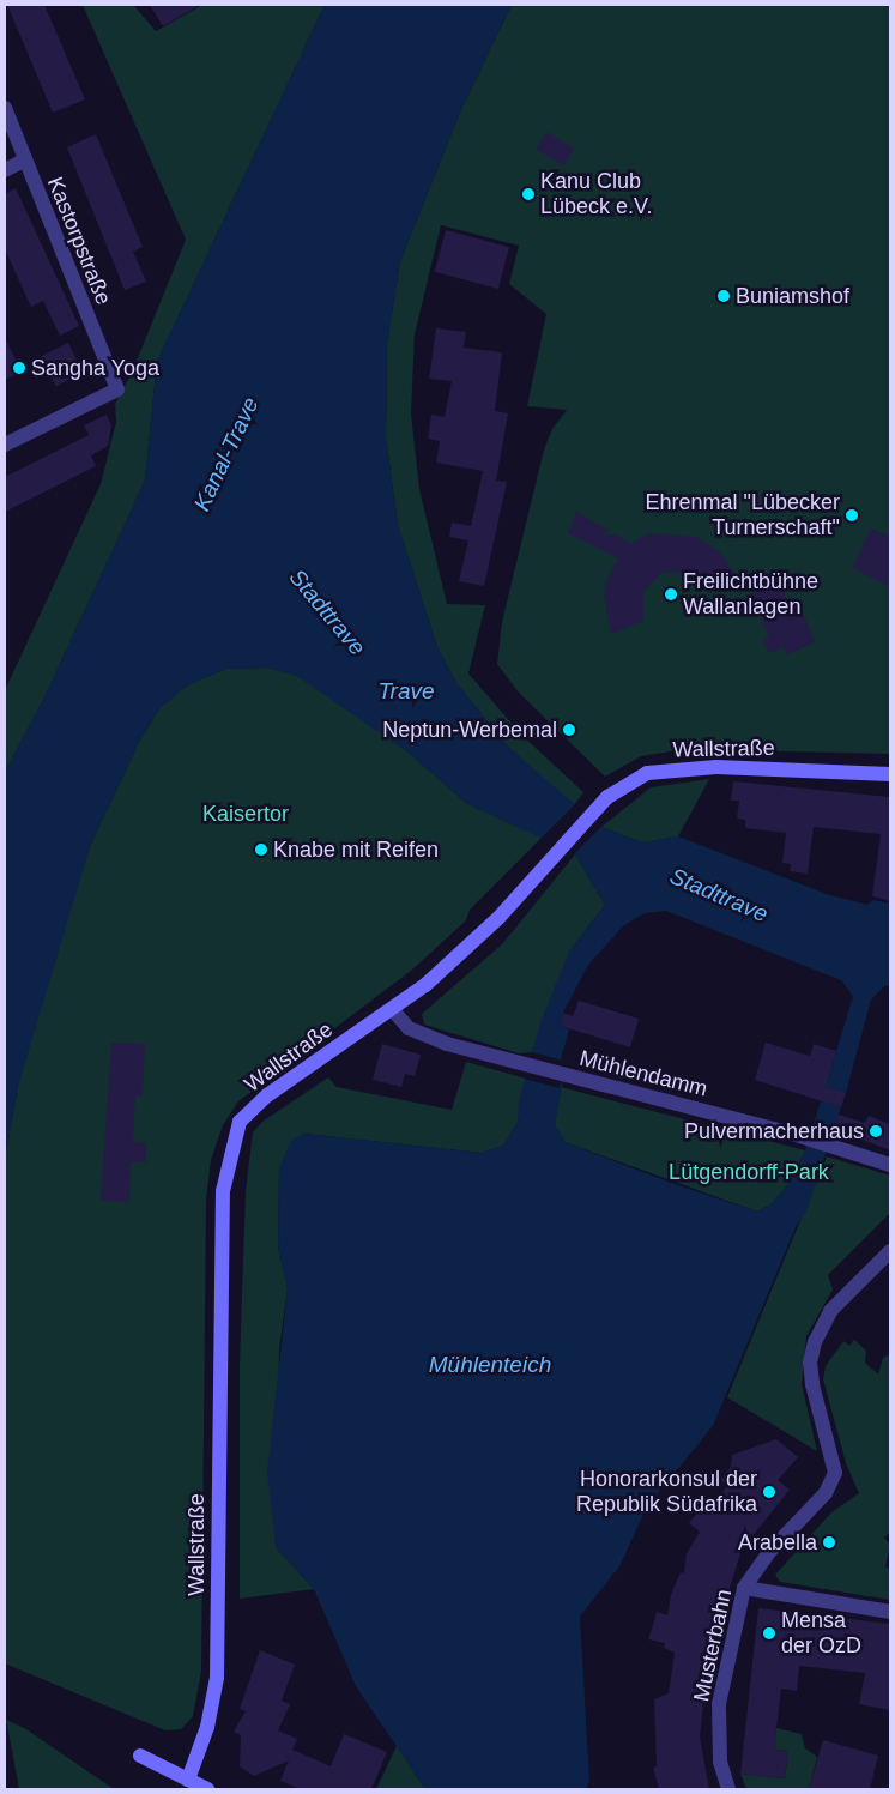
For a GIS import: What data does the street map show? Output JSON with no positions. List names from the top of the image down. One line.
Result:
{"streets":{"main road":["Wallstraße"],"street":["Kastorpstraße","Mühlendamm","Musterbahn"]},"crossings":[["Wallstraße","Mühlendamm"]],"water":["Kanal-Trave","Stadttrave","Trave","Mühlenteich"],"parks":["Kaisertor","Lütgendorff-Park"],"places":["Kanu Club Lübeck e.V.","Buniamshof","Sangha Yoga","Ehrenmal \"Lübecker Turnerschaft\"","Freilichtbühne Wallanlagen","Neptun-Werbemal","Knabe mit Reifen","Pulvermacherhaus","Honorarkonsul der Republik Südafrika","Arabella","Mensa der OzD"]}
